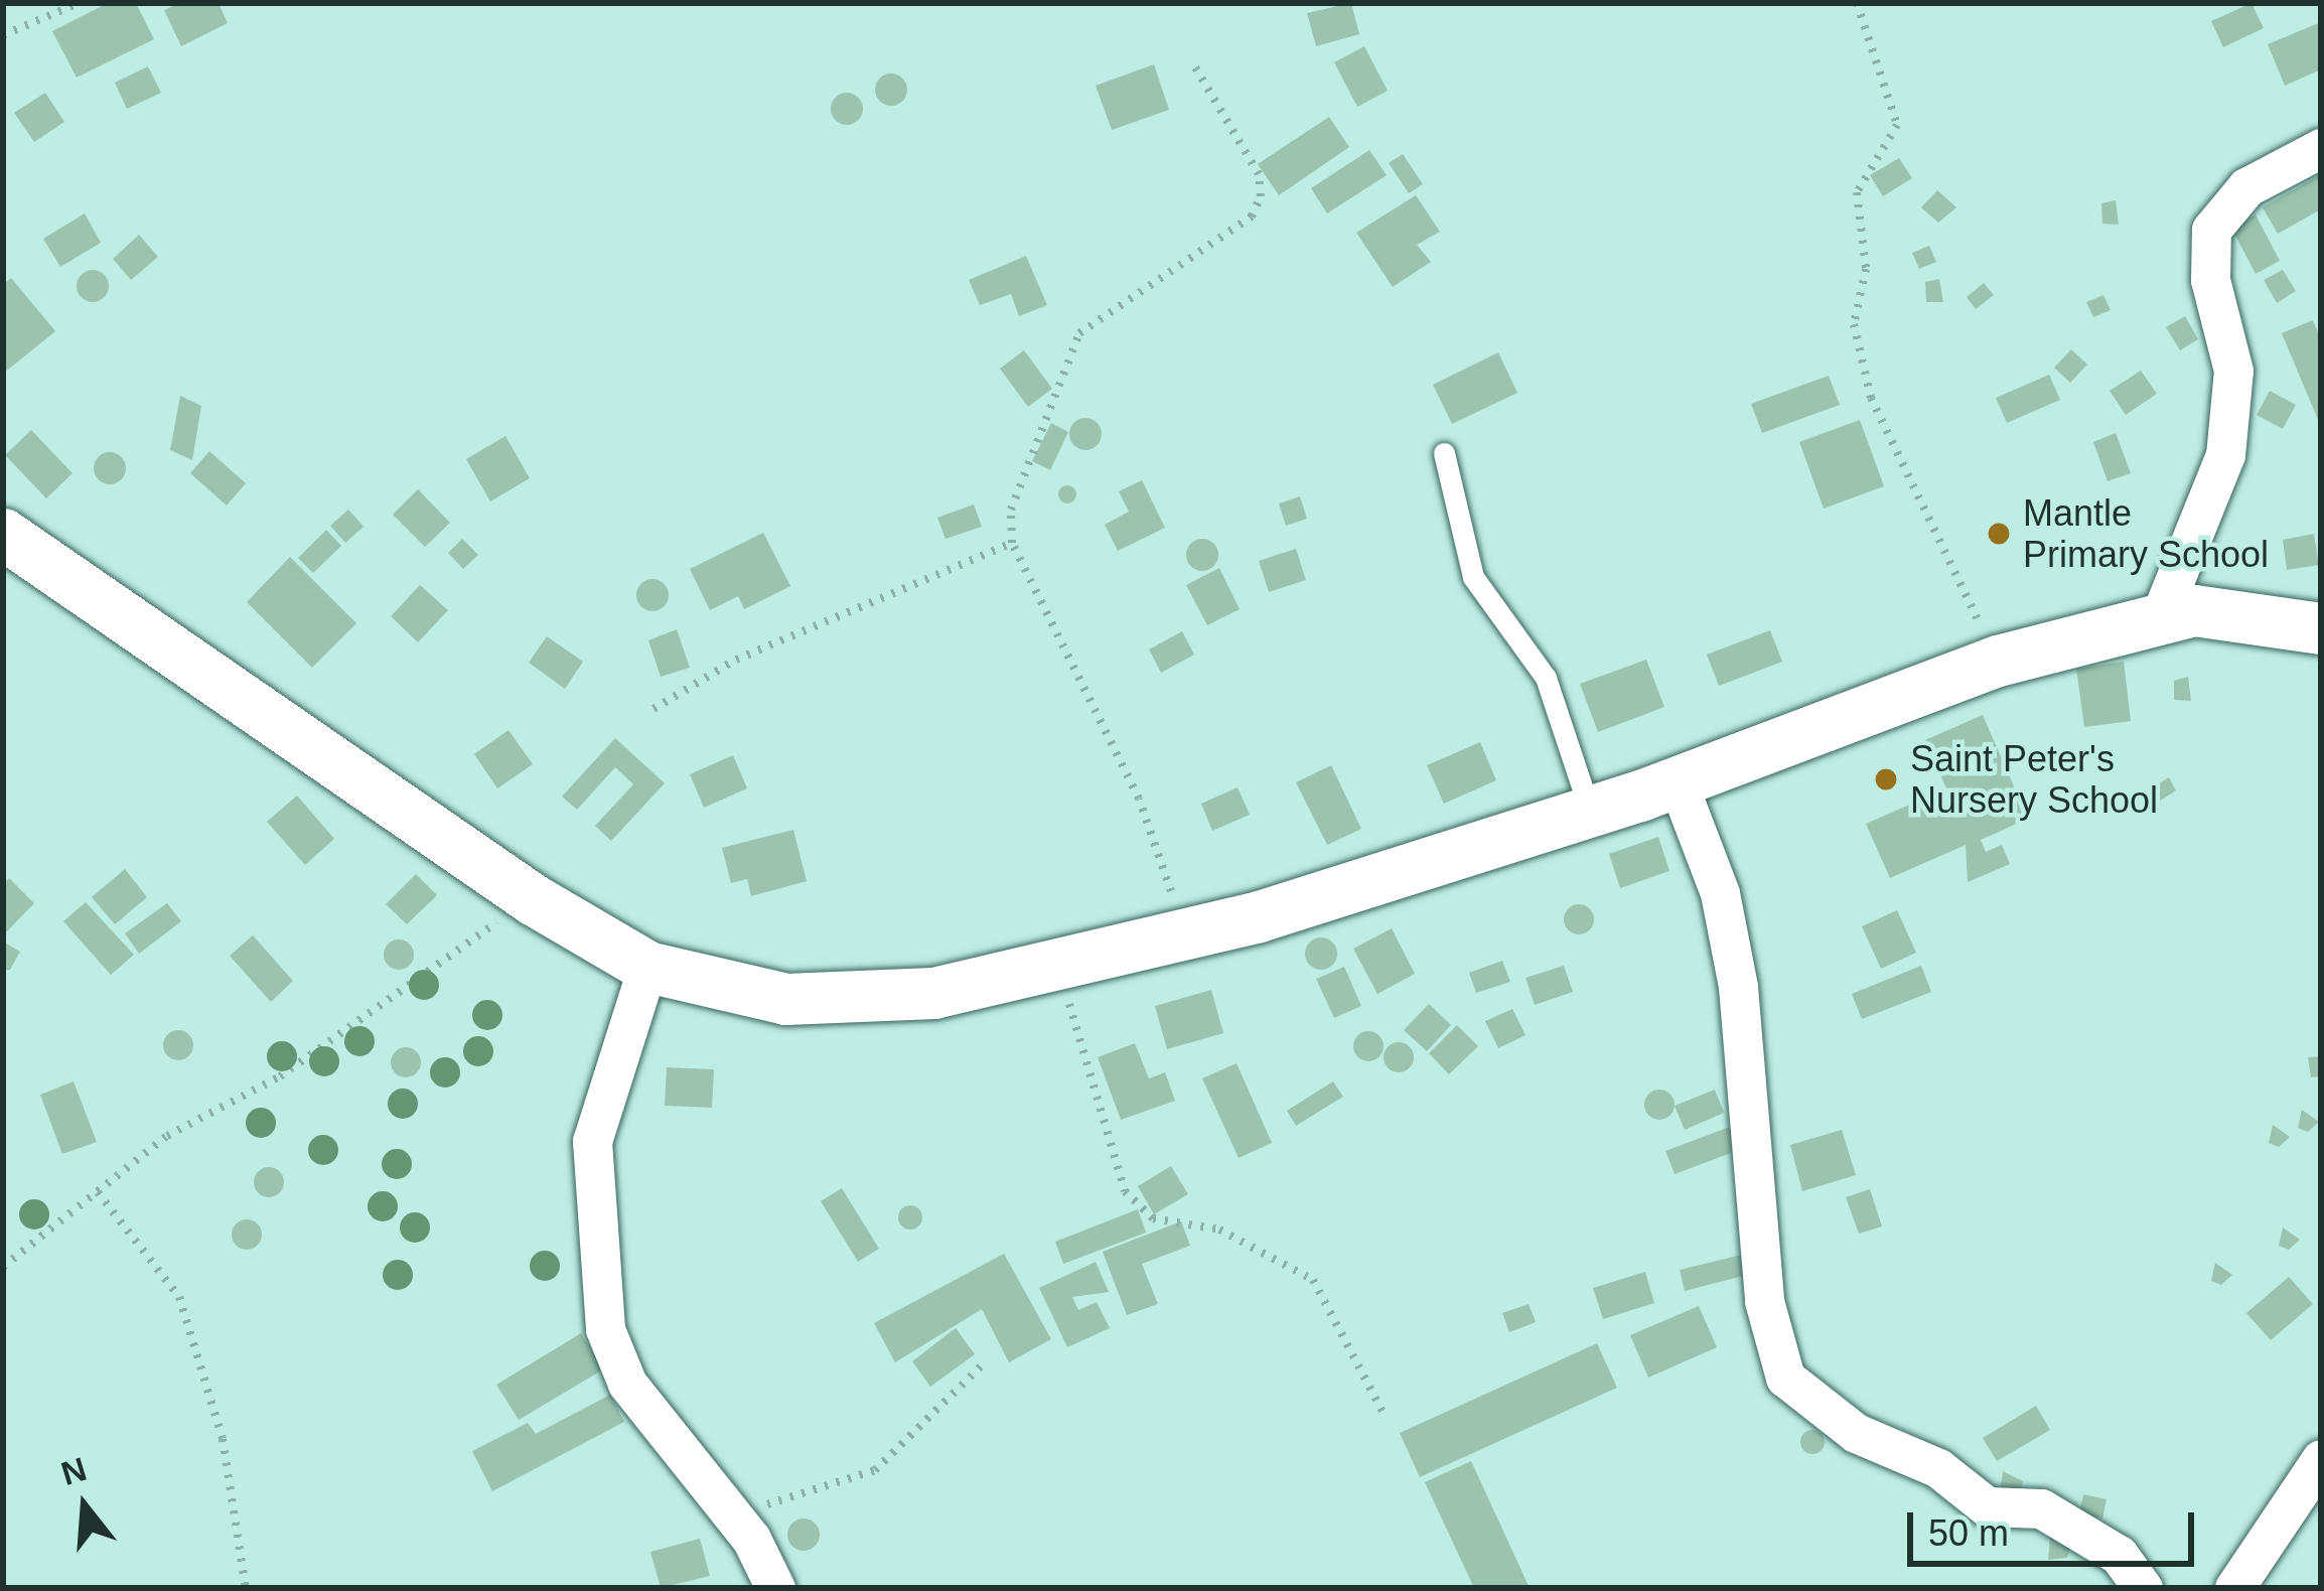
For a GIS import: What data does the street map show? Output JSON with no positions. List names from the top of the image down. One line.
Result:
{"places":["Mantle Primary School","Saint Peter's Nursery School"],"scale_bar":"50 m","north":"top"}
